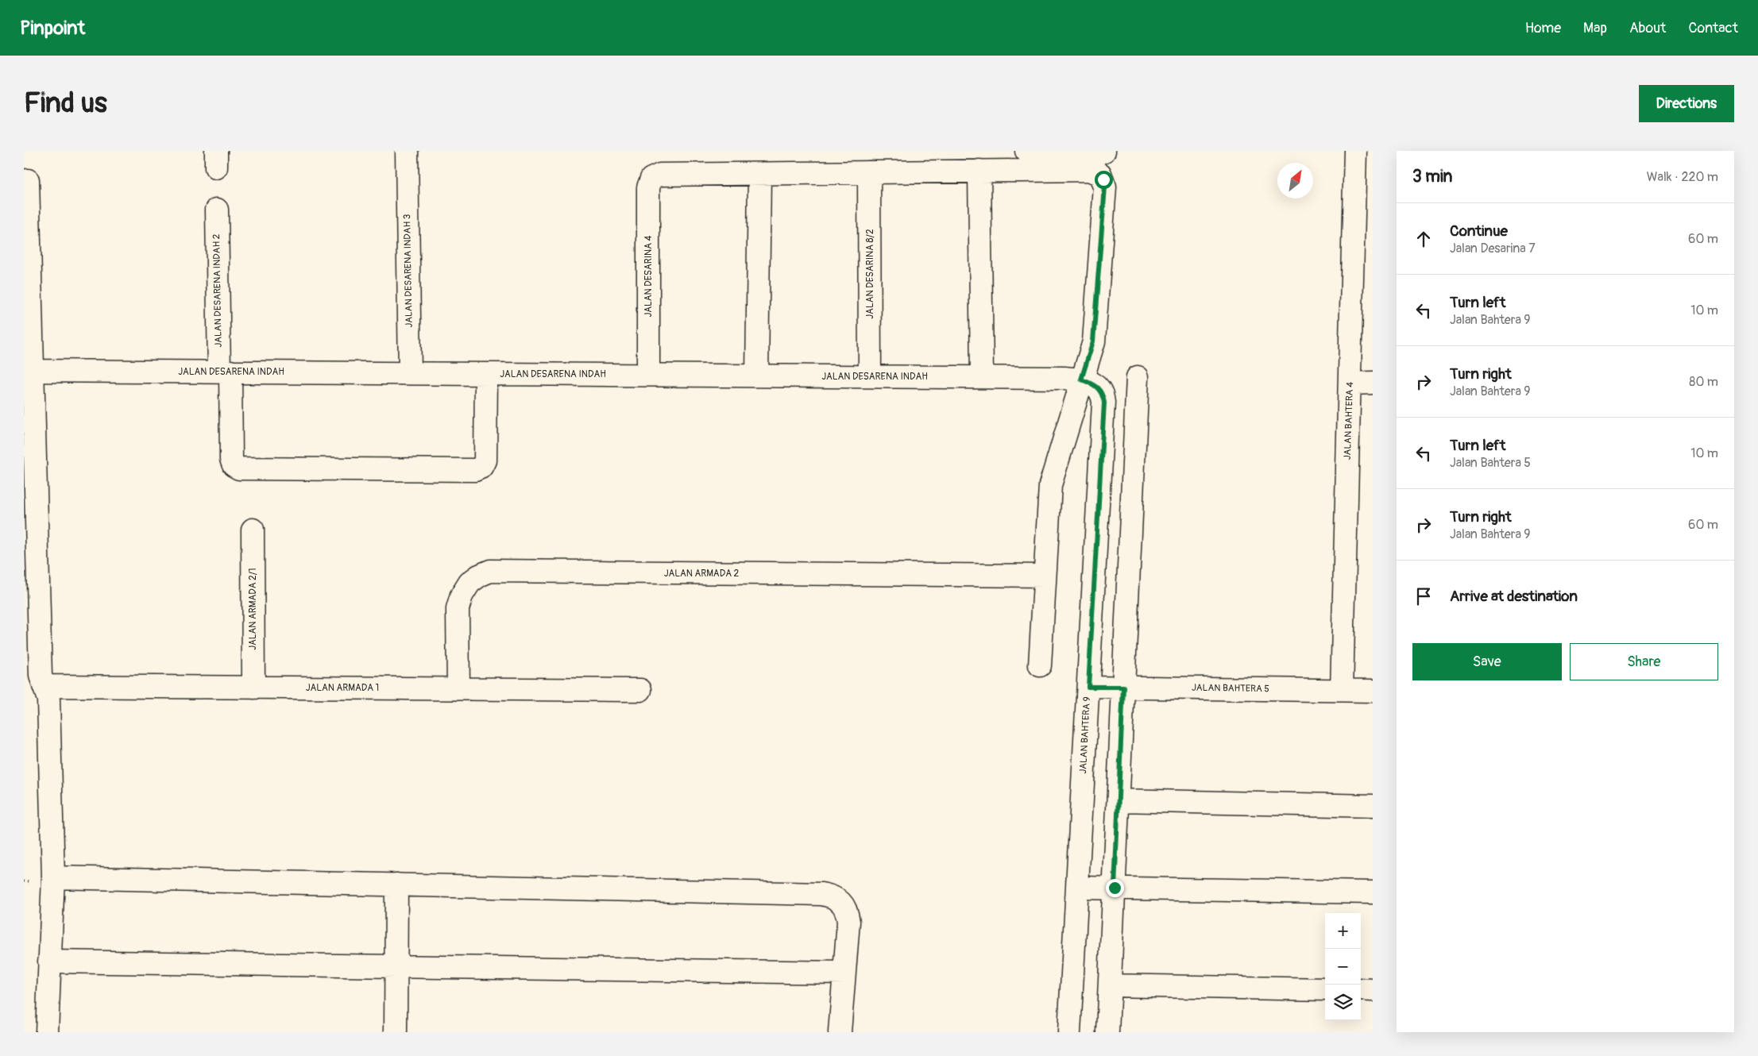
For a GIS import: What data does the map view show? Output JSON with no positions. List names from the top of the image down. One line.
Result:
{"streets":{"street":["JALAN DESARENA INDAH 3","JALAN DESARINA 8/2","JALAN DESARINA 4","JALAN DESARENA INDAH 2","JALAN DESARENA INDAH","JALAN BAHTERA 4","JALAN ARMADA 2","JALAN ARMADA 2/1","JALAN ARMADA 1","JALAN BAHTERA 5","JALAN BAHTERA 9"]},"crossings":[["JALAN DESARENA INDAH 3","JALAN DESARENA INDAH"],["JALAN DESARINA 8/2","JALAN DESARENA INDAH"],["JALAN DESARINA 4","JALAN DESARENA INDAH"],["JALAN DESARENA INDAH 2","JALAN DESARENA INDAH"],["JALAN DESARENA INDAH","JALAN BAHTERA 9"],["JALAN BAHTERA 4","JALAN BAHTERA 5"],["JALAN ARMADA 2","JALAN ARMADA 1"],["JALAN ARMADA 2/1","JALAN ARMADA 1"],["JALAN BAHTERA 5","JALAN BAHTERA 9"]],"north":"top right","page":{"header":"Pinpoint","nav":["Home","Map","About","Contact"],"buttons":["Directions",["Save","Share"]],"title":"Find us","heading":["3 min","Walk · 220 m"],"list":[["Continue","Jalan Desarina 7","60 m"],["Turn left","Jalan Bahtera 9","10 m"],["Turn right","Jalan Bahtera 9","80 m"],["Turn left","Jalan Bahtera 5","10 m"],["Turn right","Jalan Bahtera 9","60 m"],"Arrive at destination"],"map_buttons":["+","−"]}}
